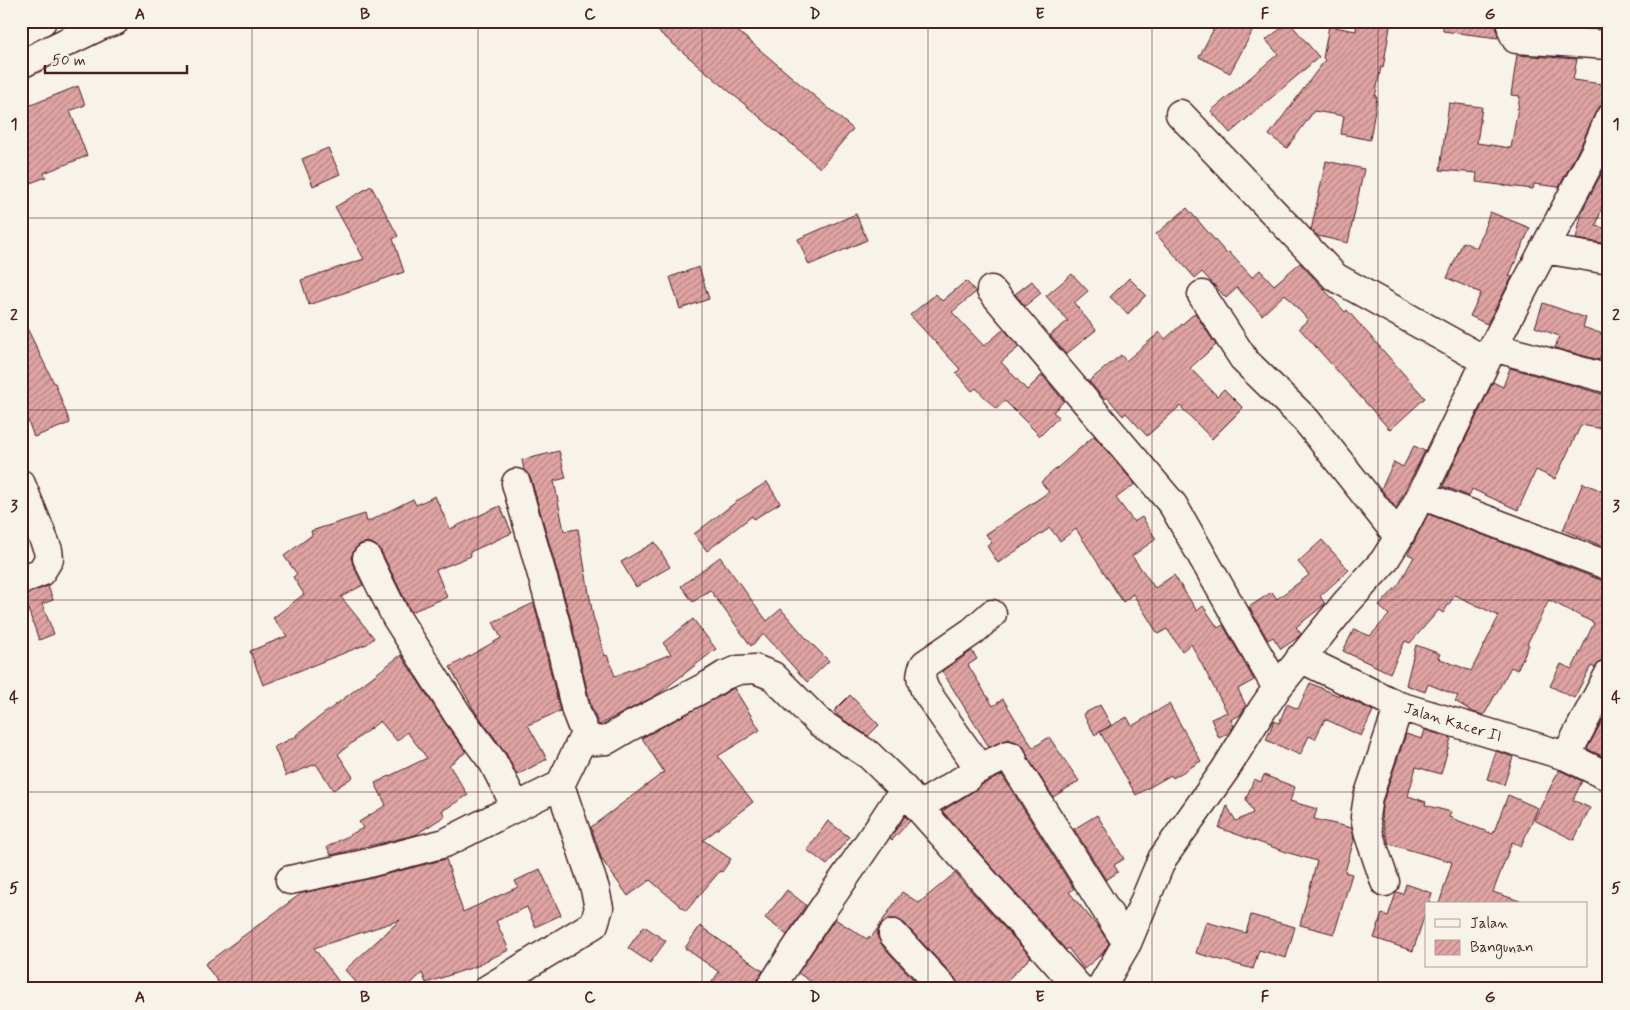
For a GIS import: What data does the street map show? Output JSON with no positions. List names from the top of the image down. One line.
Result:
{"streets":{"main road":["Jalan Kacer II"]},"legend":["Jalan","Bangunan"],"scale_bar":"50 m","grid":{"columns":["A","B","C","D","E","F","G"],"rows":["1","2","3","4","5"]}}
